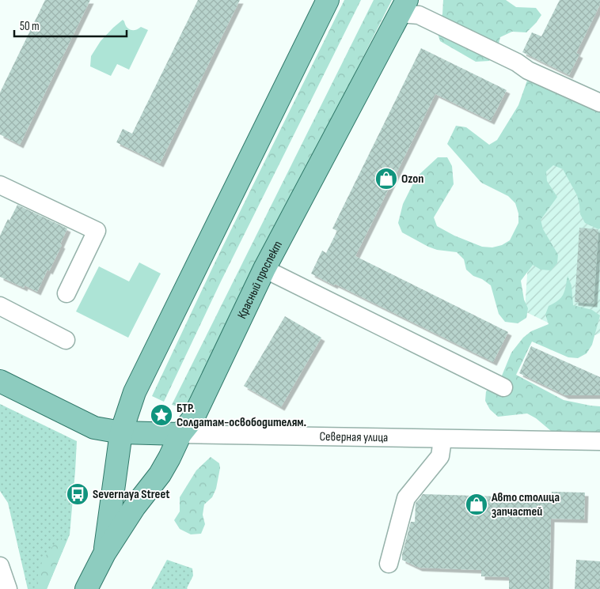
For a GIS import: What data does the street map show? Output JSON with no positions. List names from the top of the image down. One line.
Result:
{"streets":{"main road":["Красный проспект","Северная улица"]},"crossings":[["Красный проспект","Северная улица"]],"places":{"shop":["Ozon","Авто столица запчастей"],"place":["БТР. Солдатам-освободителям."],"bus stop":["Severnaya Street"]},"scale_bar":"50 m"}
